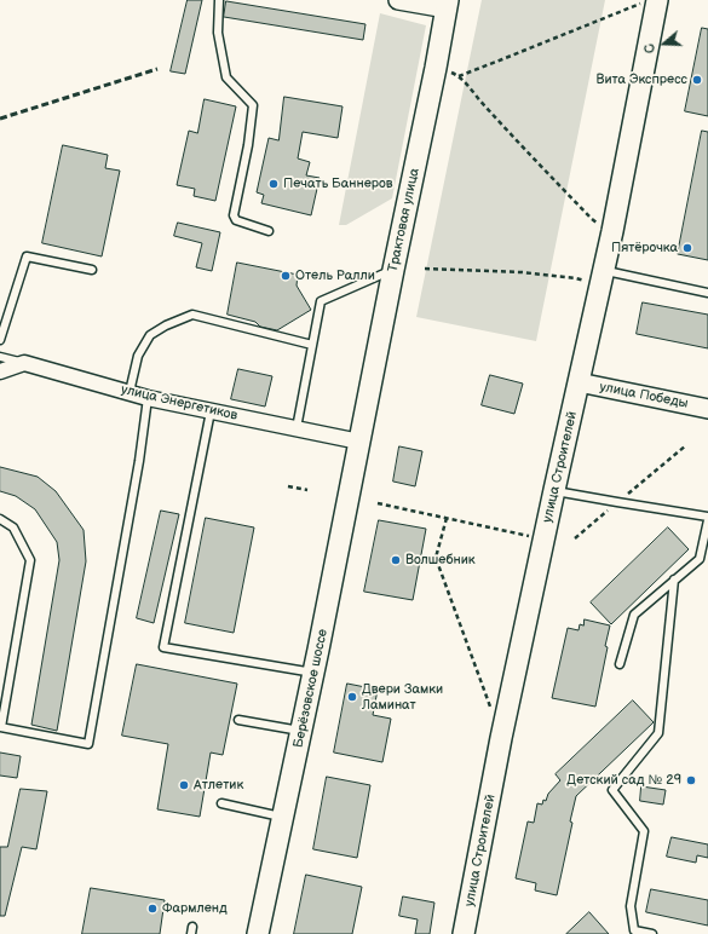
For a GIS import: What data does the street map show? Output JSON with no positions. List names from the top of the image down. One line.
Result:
{"streets":{"main road":["Трактовая улица","улица Строителей","Берёзовское шоссе"],"street":["улица Победы","улица Энергетиков"]},"crossings":[["Трактовая улица","улица Энергетиков"],["Трактовая улица","Берёзовское шоссе"],["улица Победы","улица Строителей"],["улица Энергетиков","Берёзовское шоссе"]],"places":["Вита Экспресс","Печать Баннеров","Пятёрочка","Отель Ралли","Волшебник","Двери Замки Ламинат","Детский сад № 29","Атлетик","Фармленд"],"north":"left"}
